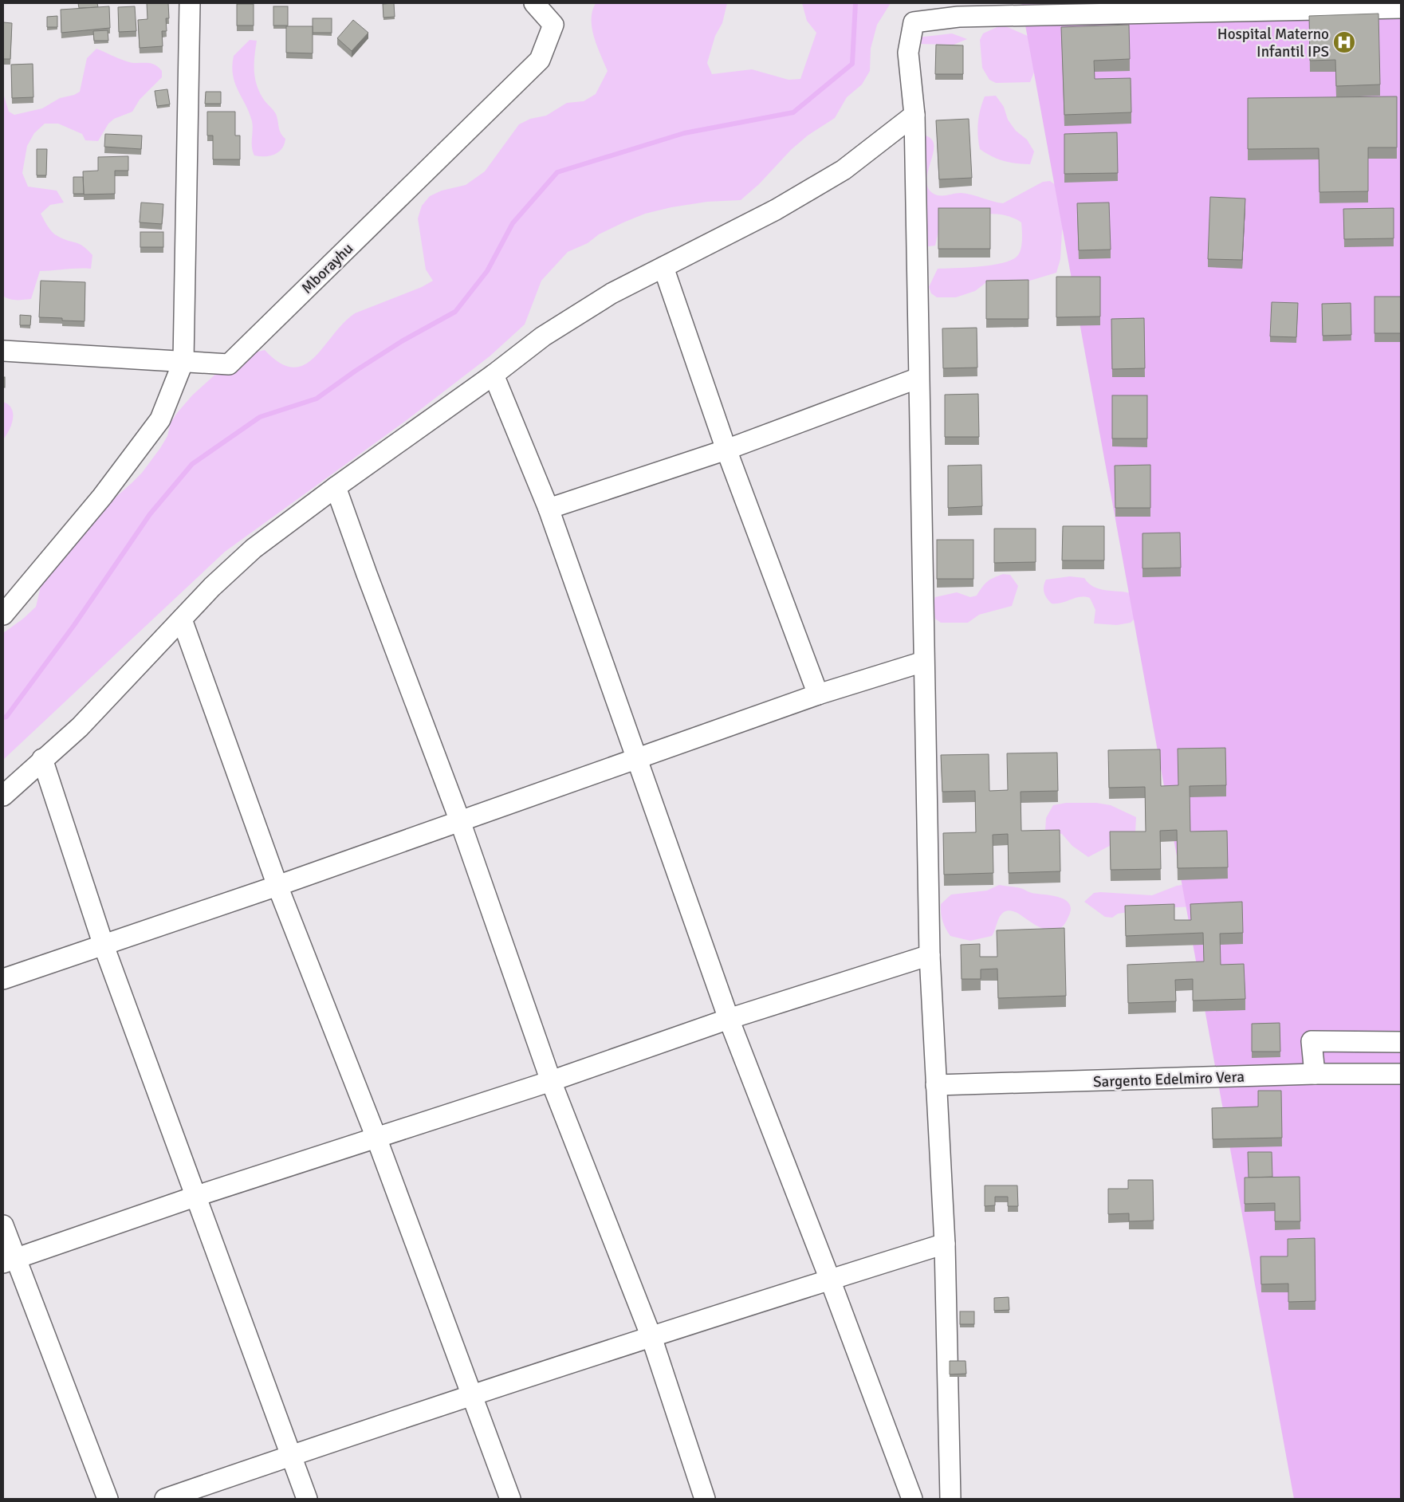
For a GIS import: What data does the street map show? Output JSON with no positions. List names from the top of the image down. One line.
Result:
{"streets":{"street":["Mborayhu","Sargento Edelmiro Vera"]},"places":{"hospital":["Hospital Materno Infantil IPS"]}}
